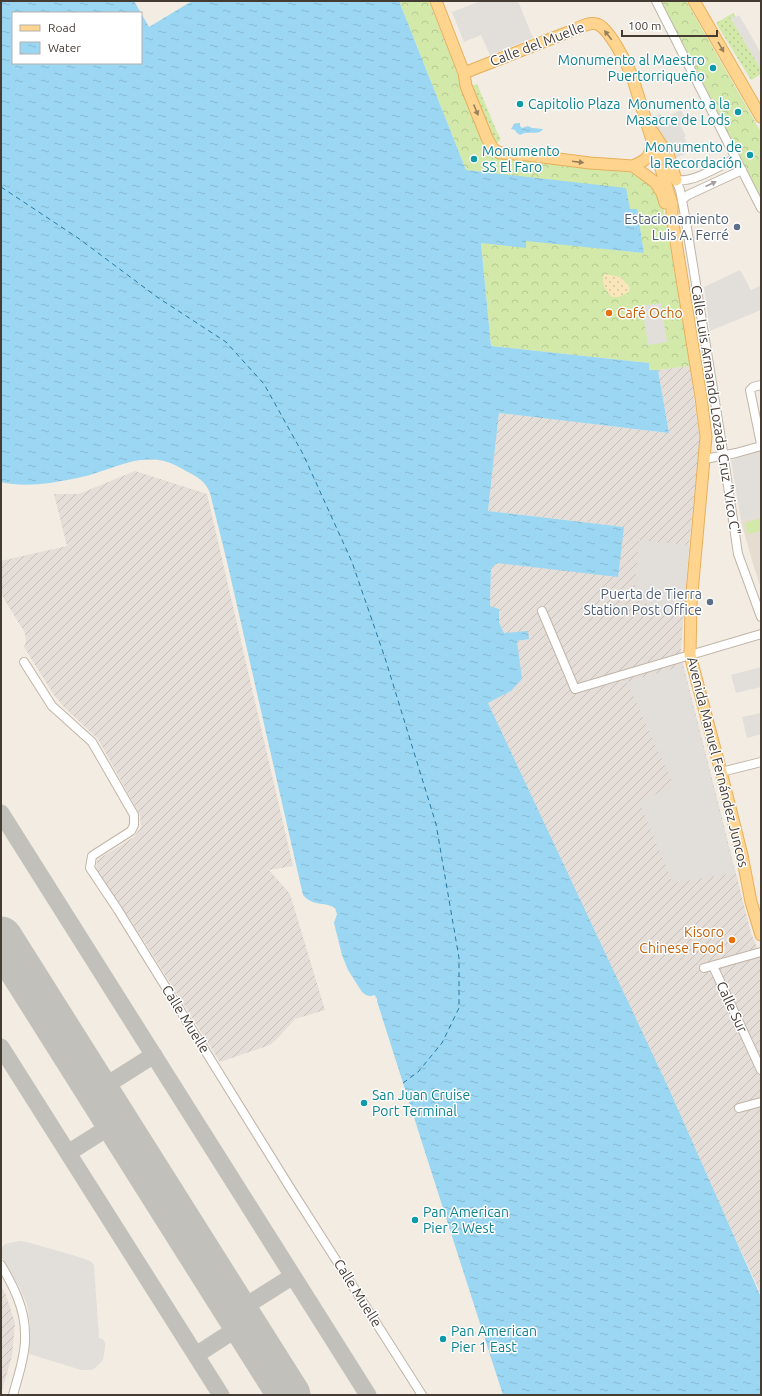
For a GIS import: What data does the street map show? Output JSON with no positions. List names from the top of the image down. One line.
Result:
{"streets":{"main road":["Calle del Muelle","Avenida Manuel Fernández Juncos"],"street":["Calle Luis Armando Lozada Cruz \"Vico C\"","Calle Sur","Calle Muelle"]},"crossings":[["Calle del Muelle","Avenida Manuel Fernández Juncos"]],"places":["Monumento al Maestro Puertorriqueño","Capitolio Plaza","Monumento a la Masacre de Lods","Monumento de la Recordación","Monumento SS El Faro","Estacionamiento Luis A. Ferré","Café Ocho","Puerta de Tierra Station Post Office","Kisoro Chinese Food","San Juan Cruise Port Terminal","Pan American Pier 2 West","Pan American Pier 1 East"],"legend":["Road","Water"],"scale_bar":"100 m"}
